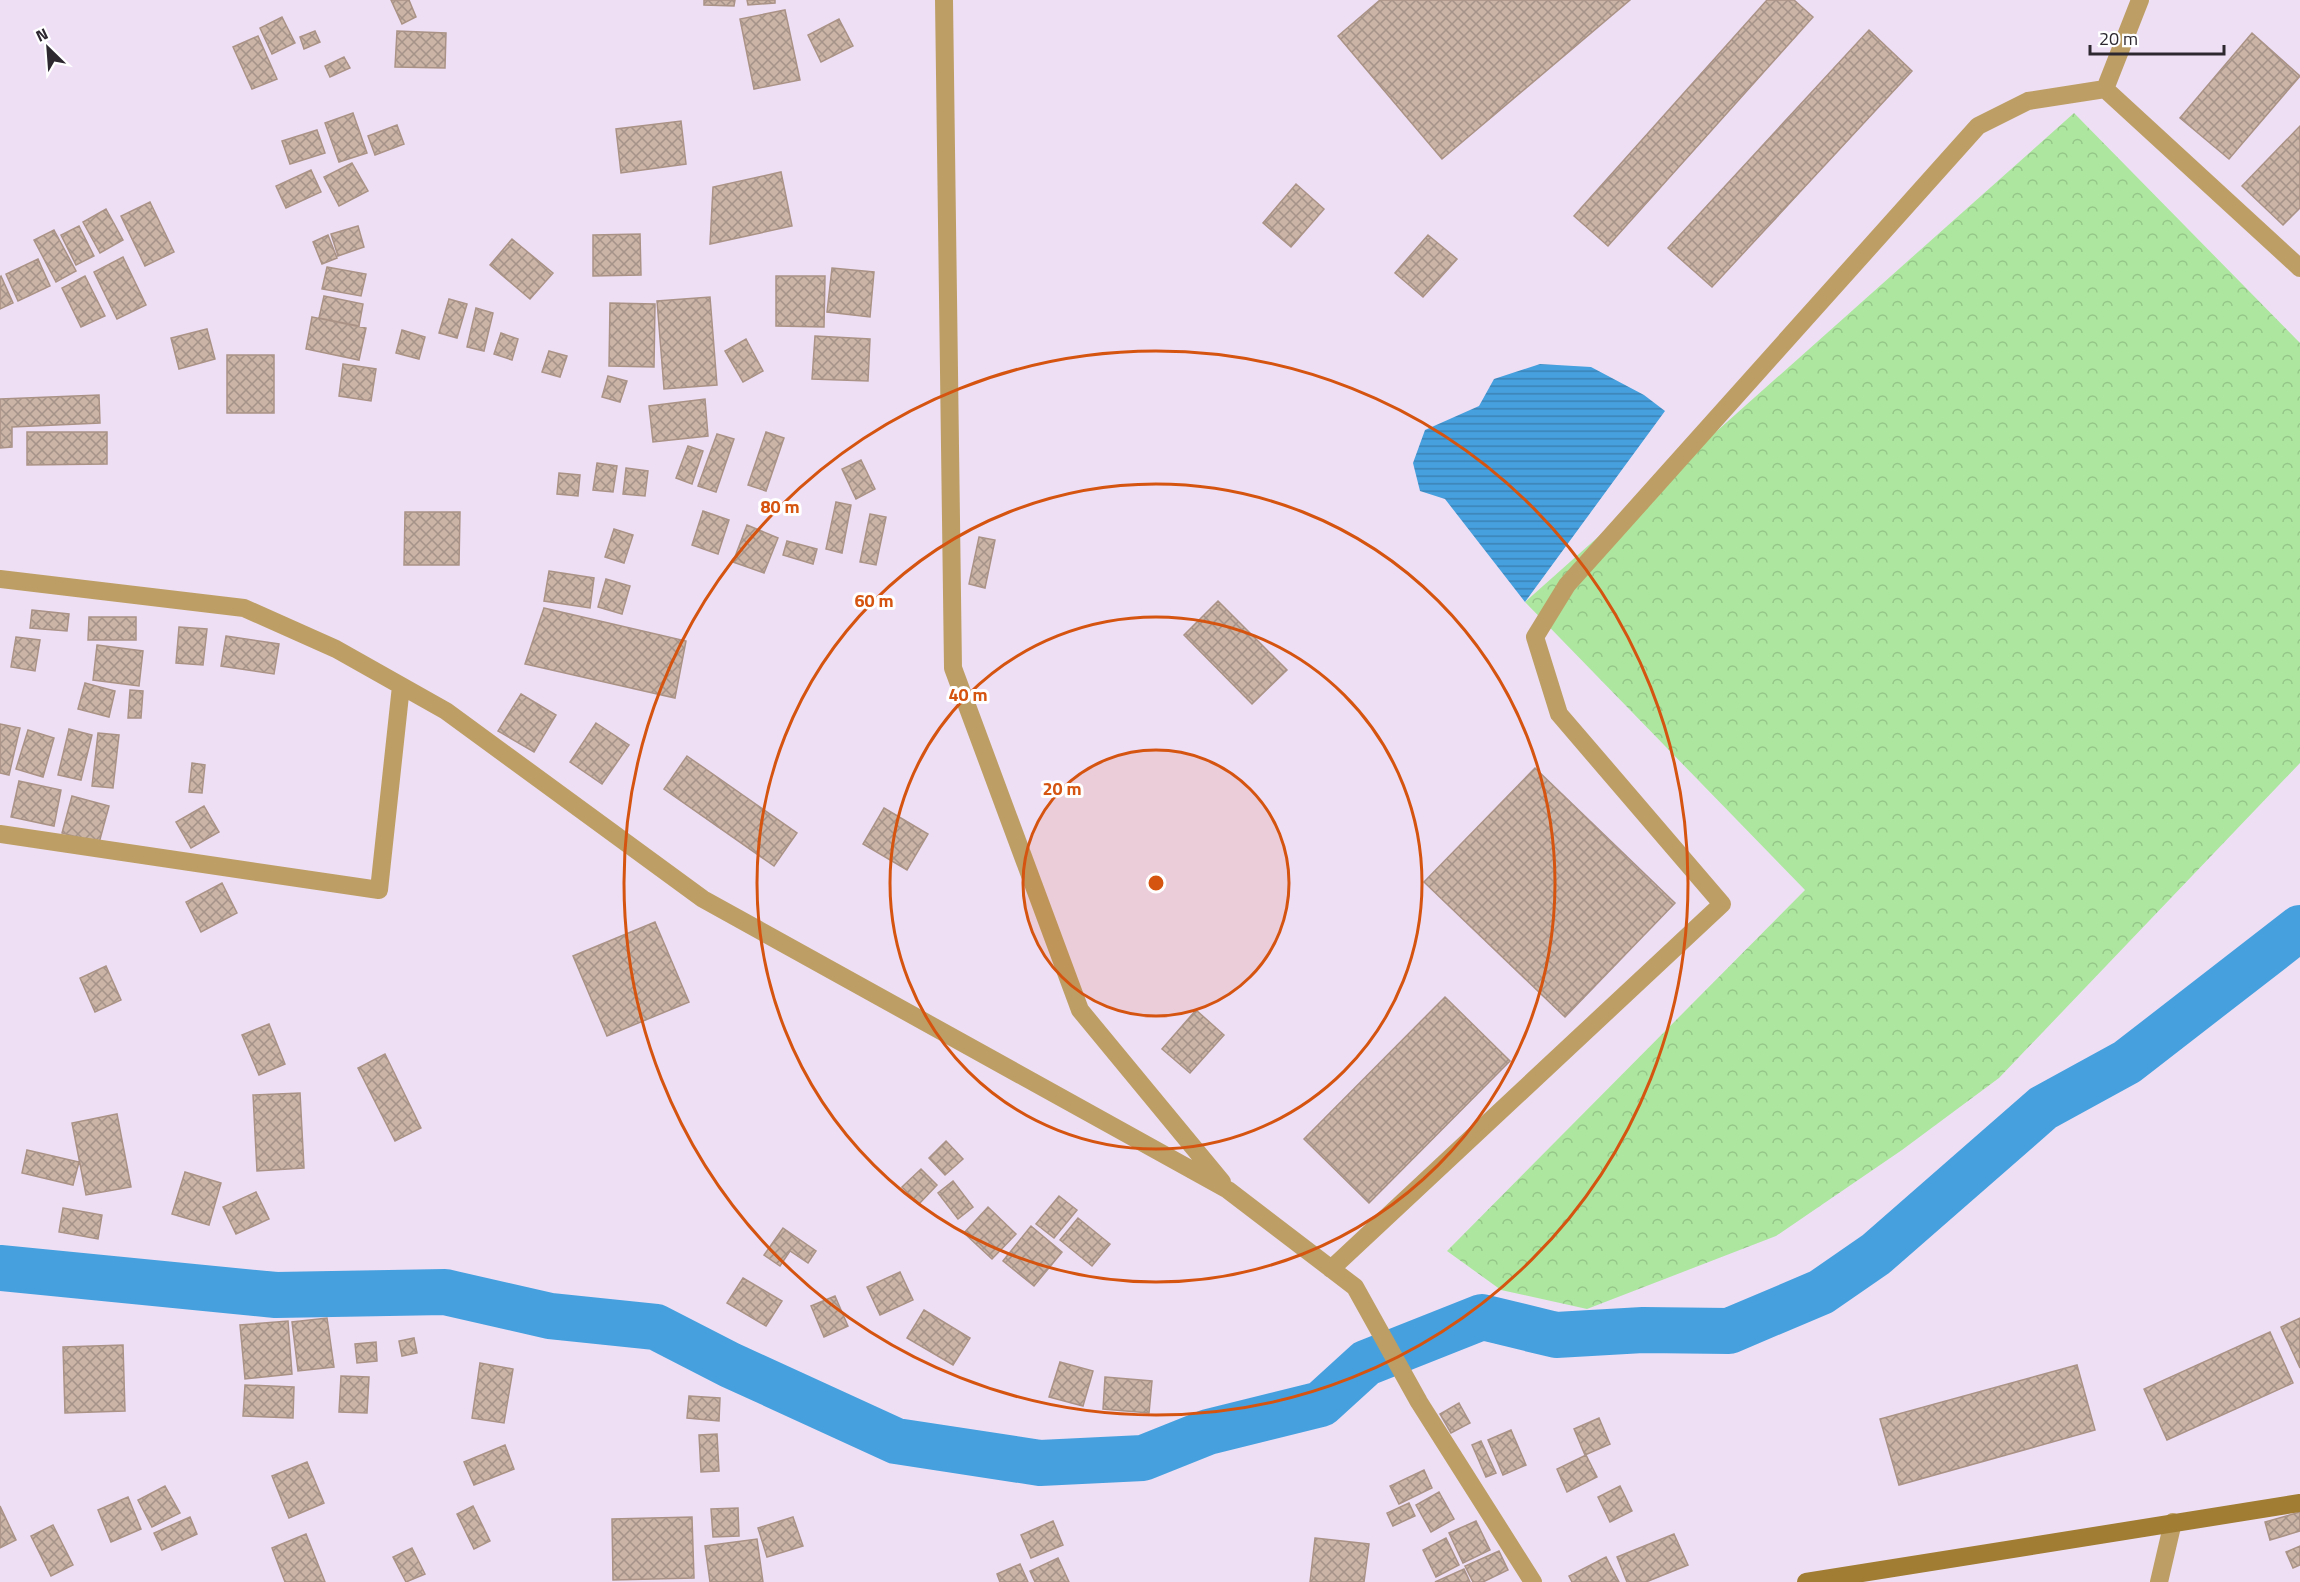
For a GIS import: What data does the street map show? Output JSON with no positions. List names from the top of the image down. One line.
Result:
{"scale_bar":"20 m","north":"top left","rings":["80 m","60 m","40 m","20 m"]}
